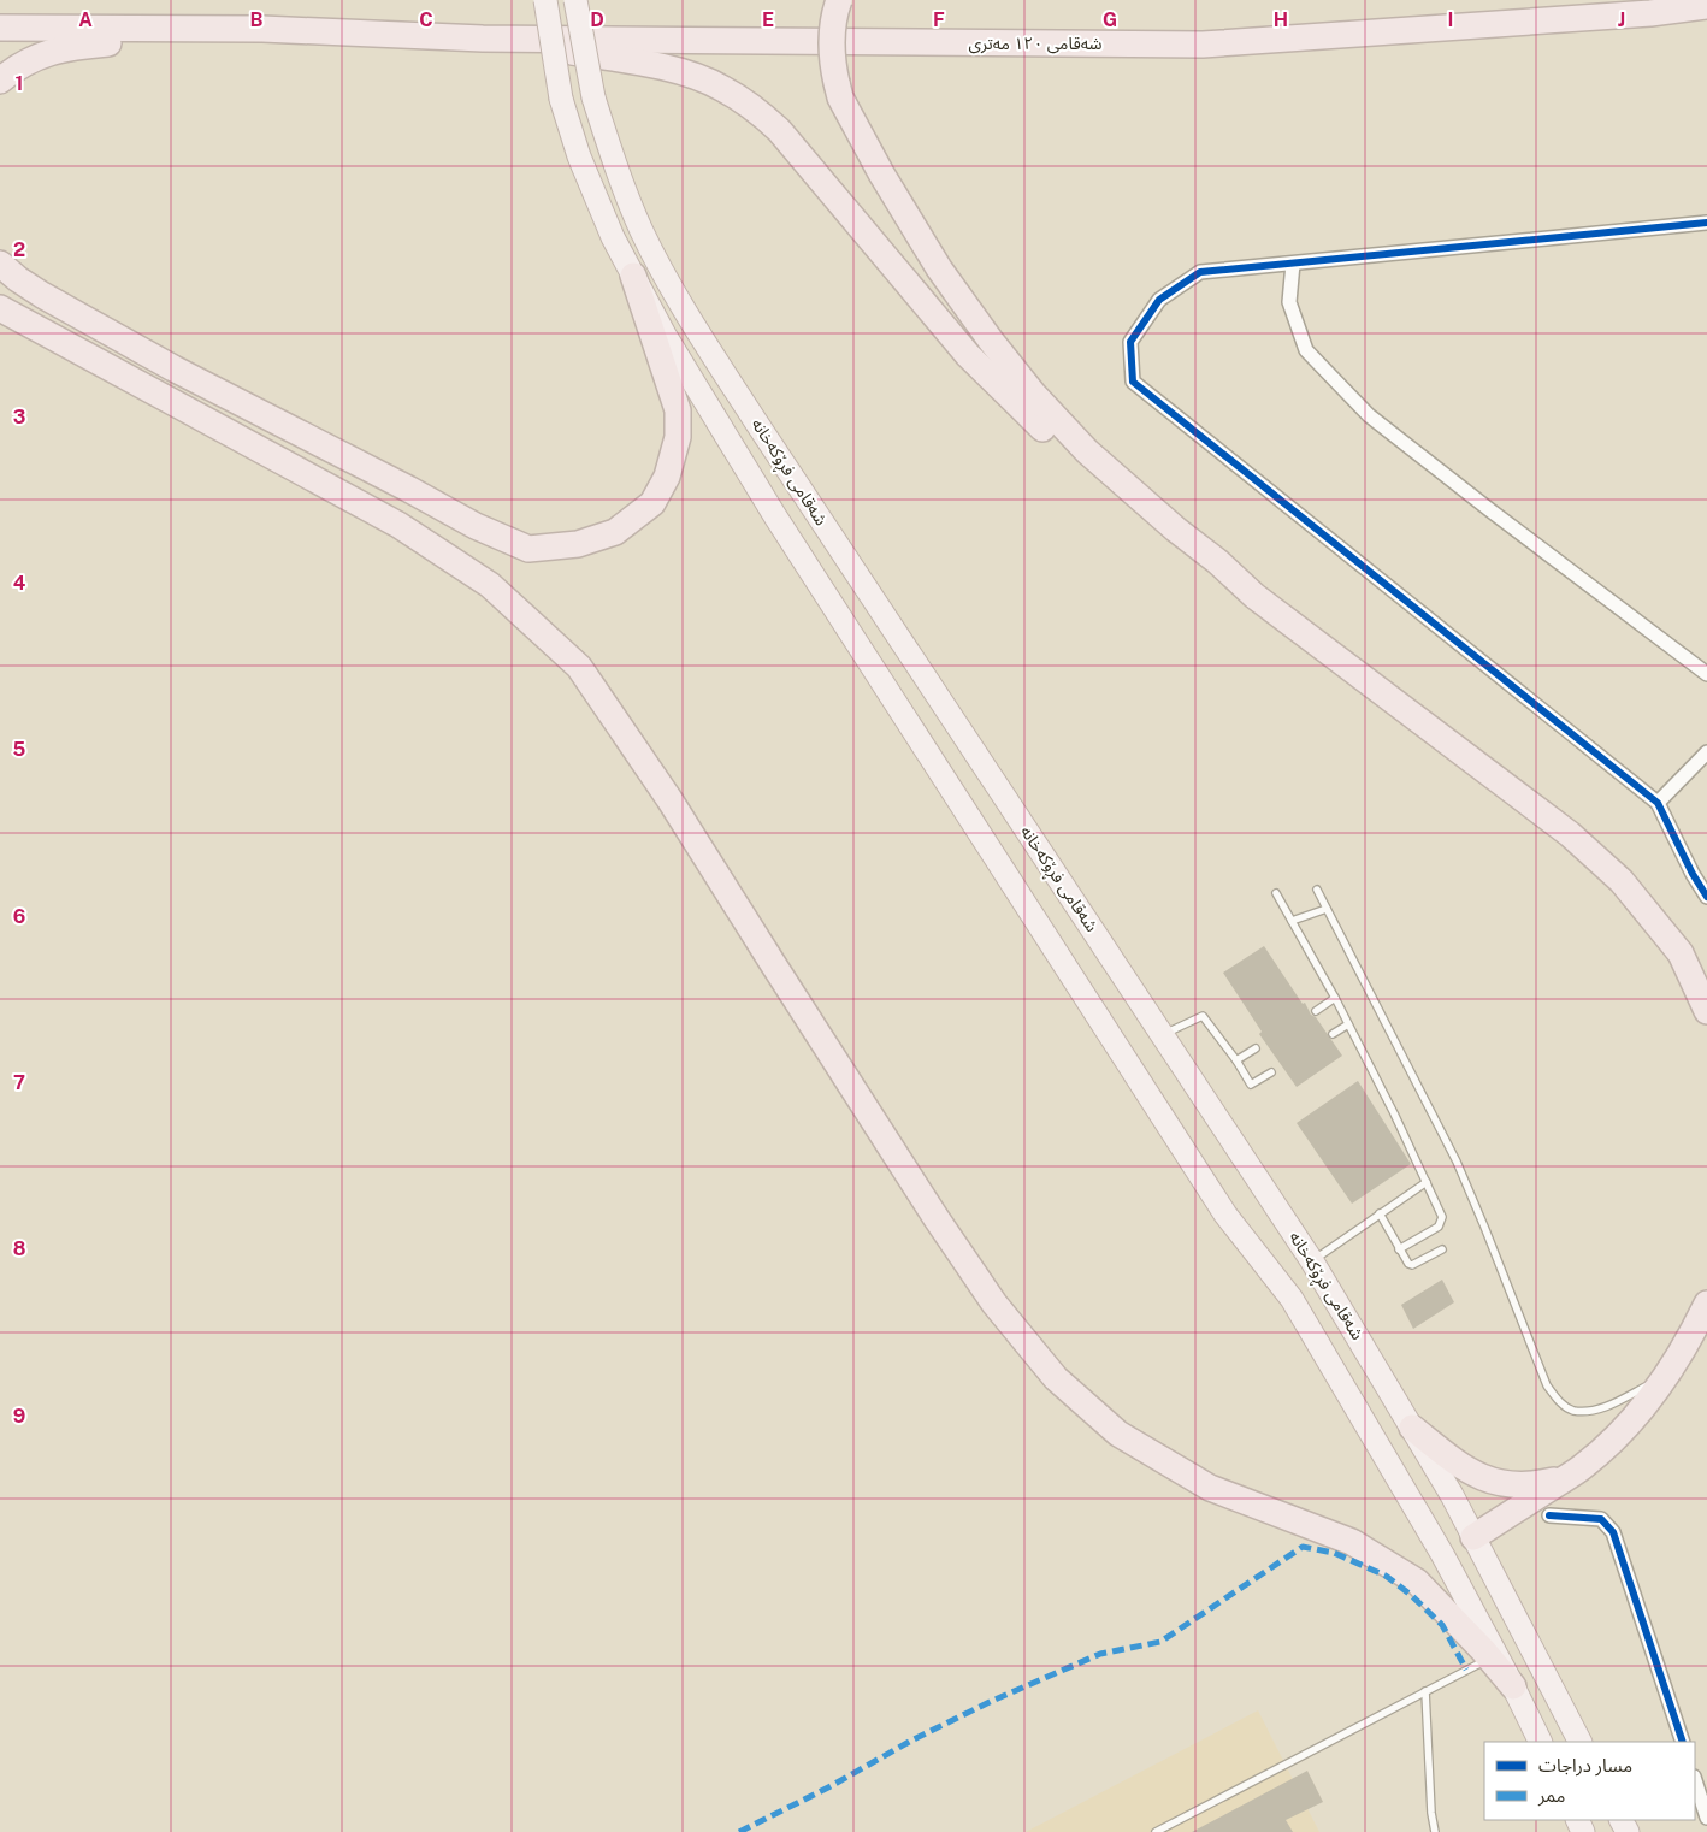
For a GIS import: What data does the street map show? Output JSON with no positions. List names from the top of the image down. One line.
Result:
{"streets":{"highway":["شەقامی ١٢٠ مەتری"],"main road":["شەقامی فڕۆکەخانە"]},"legend":["مسار دراجات","ممر"],"grid":{"columns":["A","B","C","D","E","F","G","H","I","J"],"rows":["1","2","3","4","5","6","7","8","9"]}}
